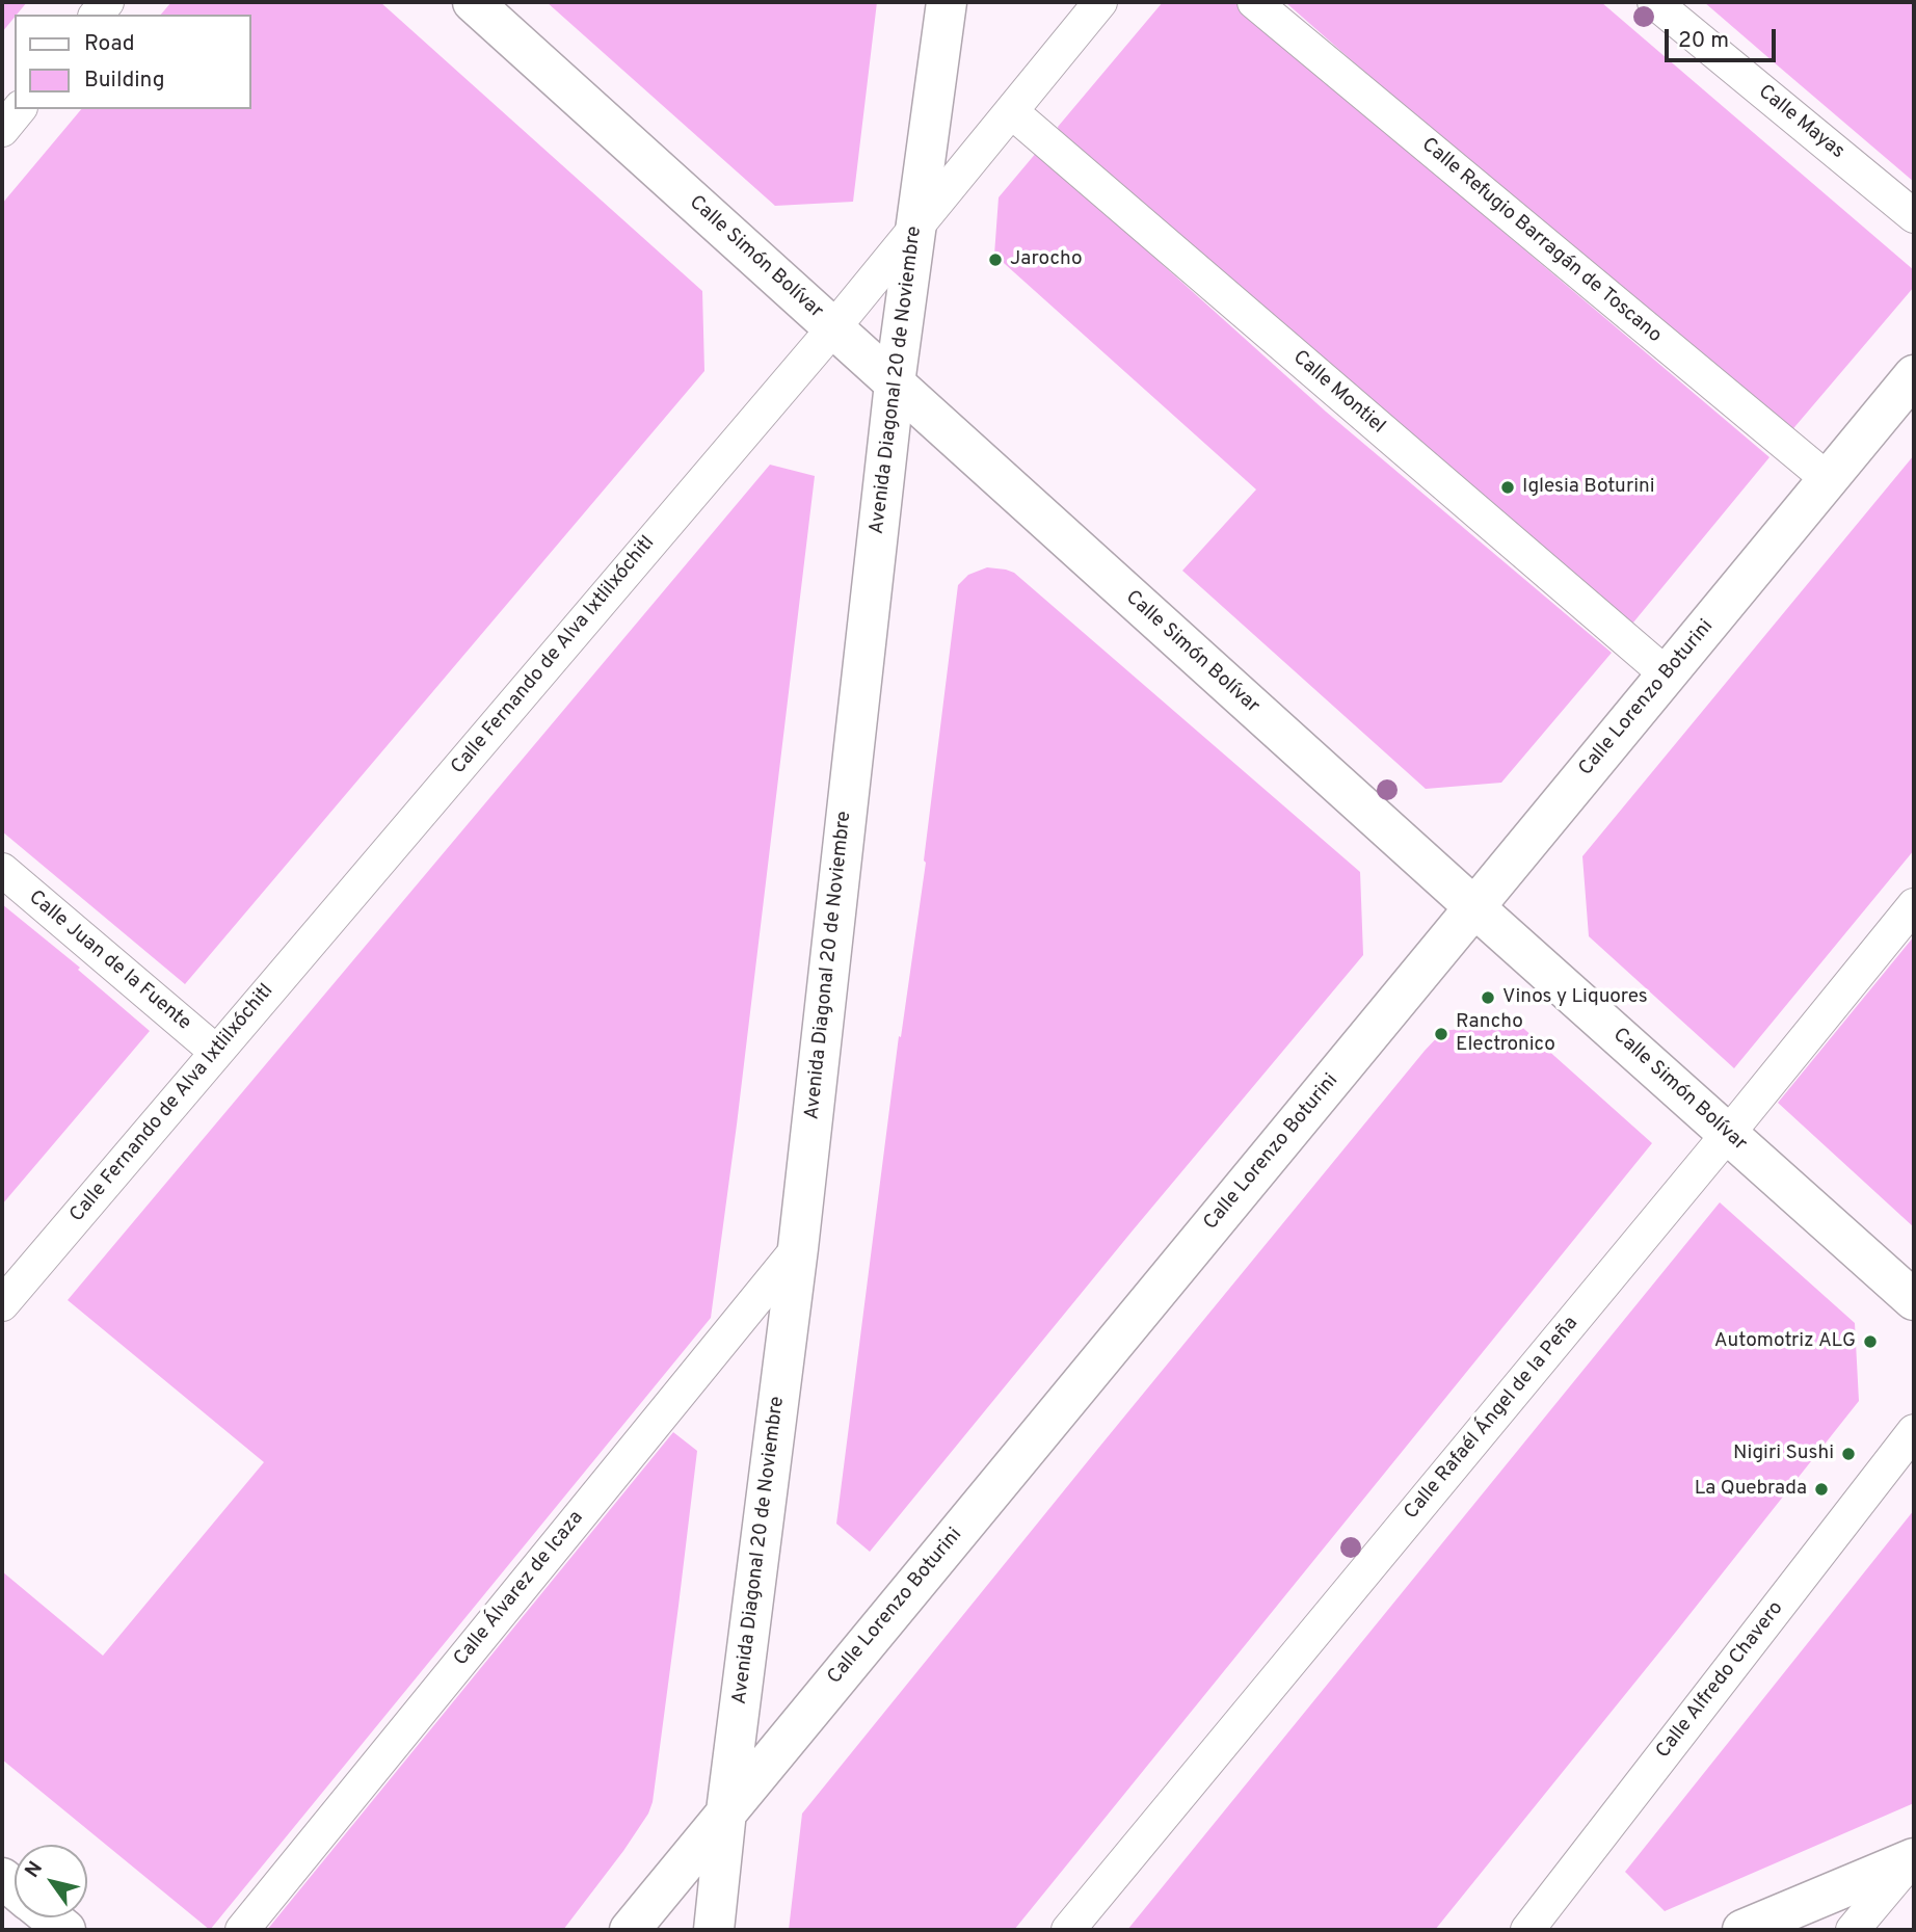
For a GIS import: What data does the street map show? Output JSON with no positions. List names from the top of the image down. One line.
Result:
{"streets":{"main road":["Calle Simón Bolívar","Avenida Diagonal 20 de Noviembre","Calle Lorenzo Boturini"],"street":["Calle Mayas","Calle Refugio Barragán de Toscano","Calle Montiel","Calle Fernando de Alva Ixtlilxóchitl","Calle Juan de la Fuente","Calle Rafaél Ángel de la Peña","Calle Álvarez de Icaza","Calle Alfredo Chavero"]},"crossings":[["Calle Refugio Barragán de Toscano","Calle Lorenzo Boturini"],["Calle Simón Bolívar","Avenida Diagonal 20 de Noviembre"],["Calle Simón Bolívar","Calle Fernando de Alva Ixtlilxóchitl"],["Calle Simón Bolívar","Calle Lorenzo Boturini"],["Calle Simón Bolívar","Calle Rafaél Ángel de la Peña"],["Avenida Diagonal 20 de Noviembre","Calle Fernando de Alva Ixtlilxóchitl"],["Avenida Diagonal 20 de Noviembre","Calle Lorenzo Boturini"],["Avenida Diagonal 20 de Noviembre","Calle Álvarez de Icaza"],["Calle Montiel","Calle Fernando de Alva Ixtlilxóchitl"],["Calle Montiel","Calle Lorenzo Boturini"],["Calle Fernando de Alva Ixtlilxóchitl","Calle Juan de la Fuente"]],"places":["Jarocho","Iglesia Boturini","Vinos y Liquores","Rancho Electronico","Automotriz ALG","Nigiri Sushi","La Quebrada"],"legend":["Road","Building"],"scale_bar":"20 m","north":"top left"}
